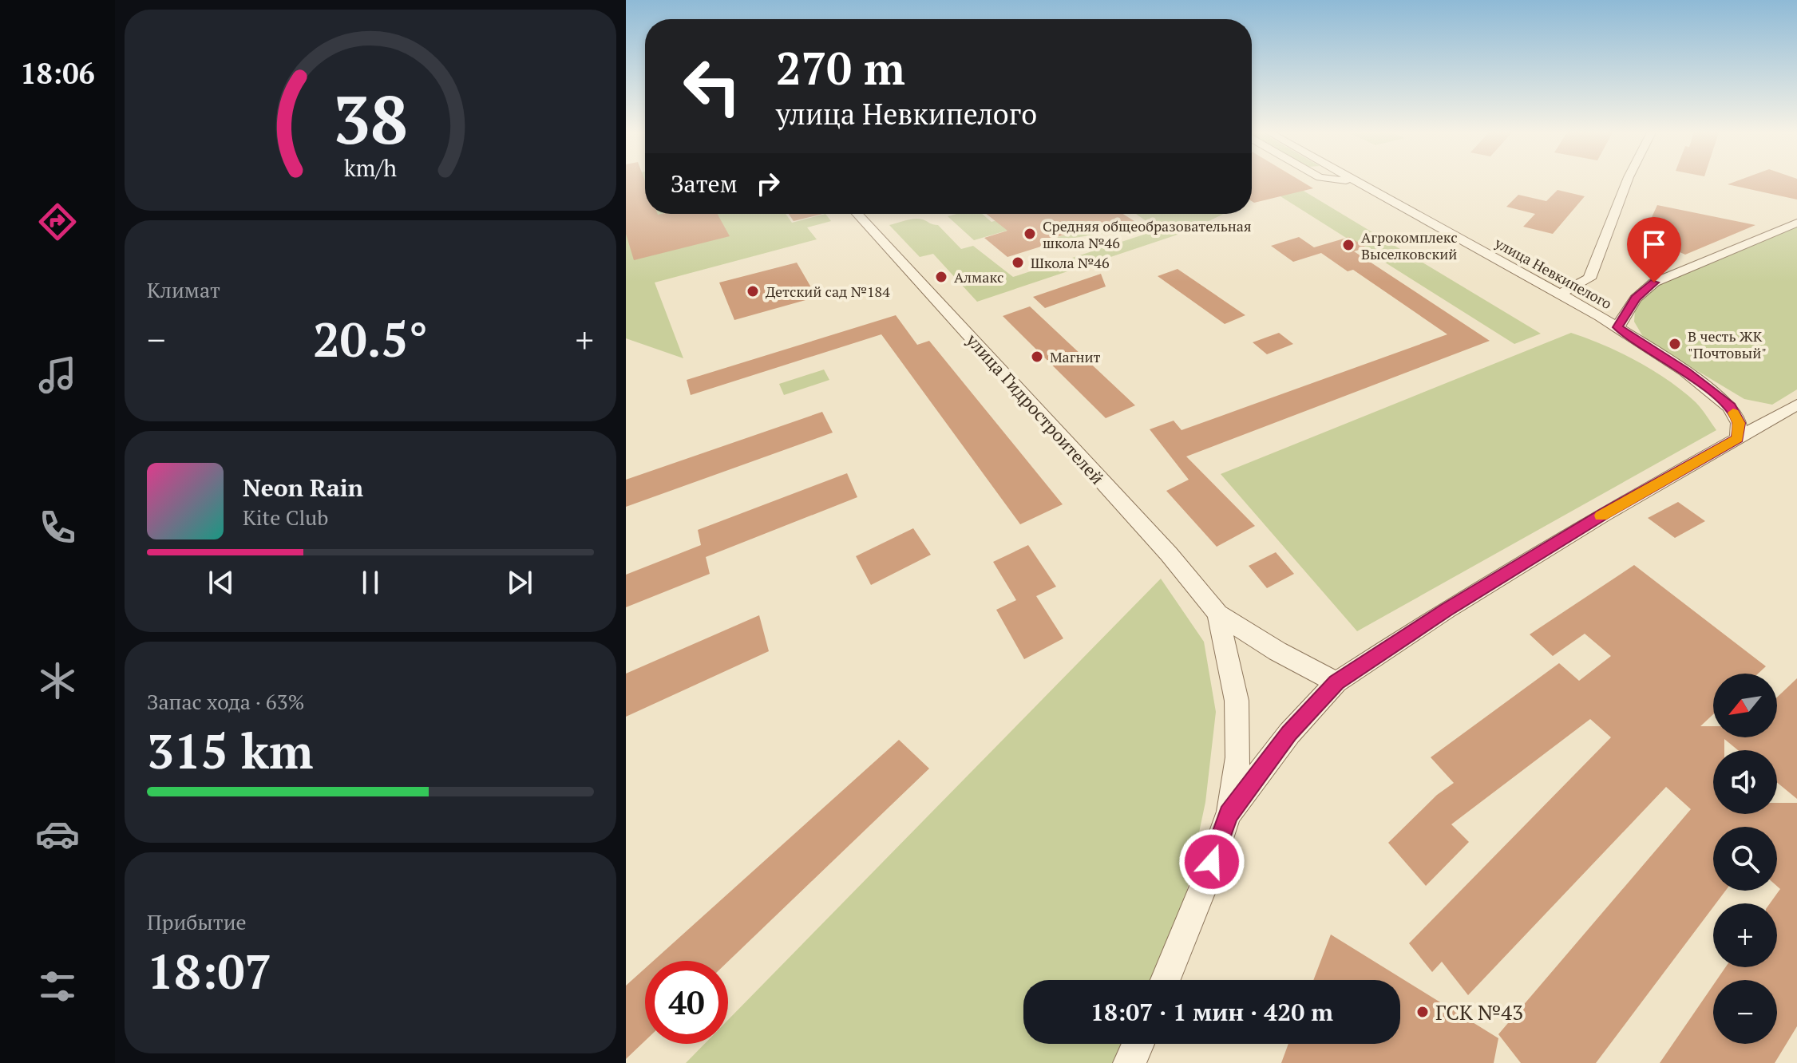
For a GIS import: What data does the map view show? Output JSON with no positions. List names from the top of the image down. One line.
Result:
{"streets":{"street":["улица Невкипелого","улица Гидростроителей"]},"places":["Средняя общеобразовательная школа №46","Агрокомплекс Выселковский","Школа №46","Алмакс","Детский сад №184","В честь ЖК \"Почтовый\"","Магнит","ГСК №43"],"north":"bottom left","page":{"tabs":"18:06","turn":["270 m","улица Невкипелого"],"then":"Затем","tile":["Климат",["Запас хода · 63%","315 km"],["Прибытие","18:07"]],"heat":["−","20.5°","+"],"song":["Neon Rain","Kite Club"],"map_buttons":["+","−"],"limit":"40","trip":"18:07 · 1 мин · 420 m","gauge":["38","km/h"]}}
